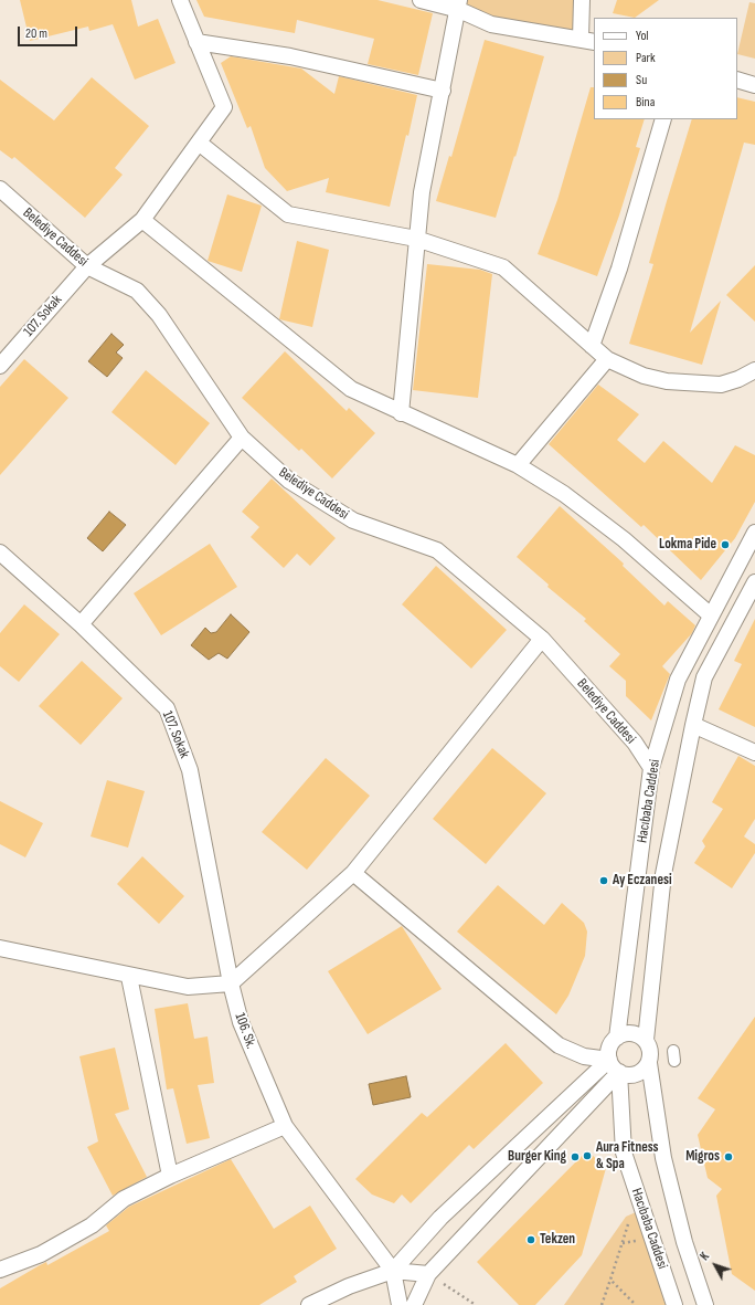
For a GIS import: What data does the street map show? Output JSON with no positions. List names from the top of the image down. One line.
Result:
{"streets":{"street":["Belediye Caddesi","107. Sokak","Hacıbaba Caddesi","106. Sk."]},"crossings":[["Belediye Caddesi","107. Sokak"],["Belediye Caddesi","Hacıbaba Caddesi"],["107. Sokak","106. Sk."]],"places":["Lokma Pide","Ay Eczanesi","Aura Fitness & Spa","Burger King","Migros","Tekzen"],"legend":["Yol","Park","Su","Bina"],"scale_bar":"20 m","north":"top left"}
